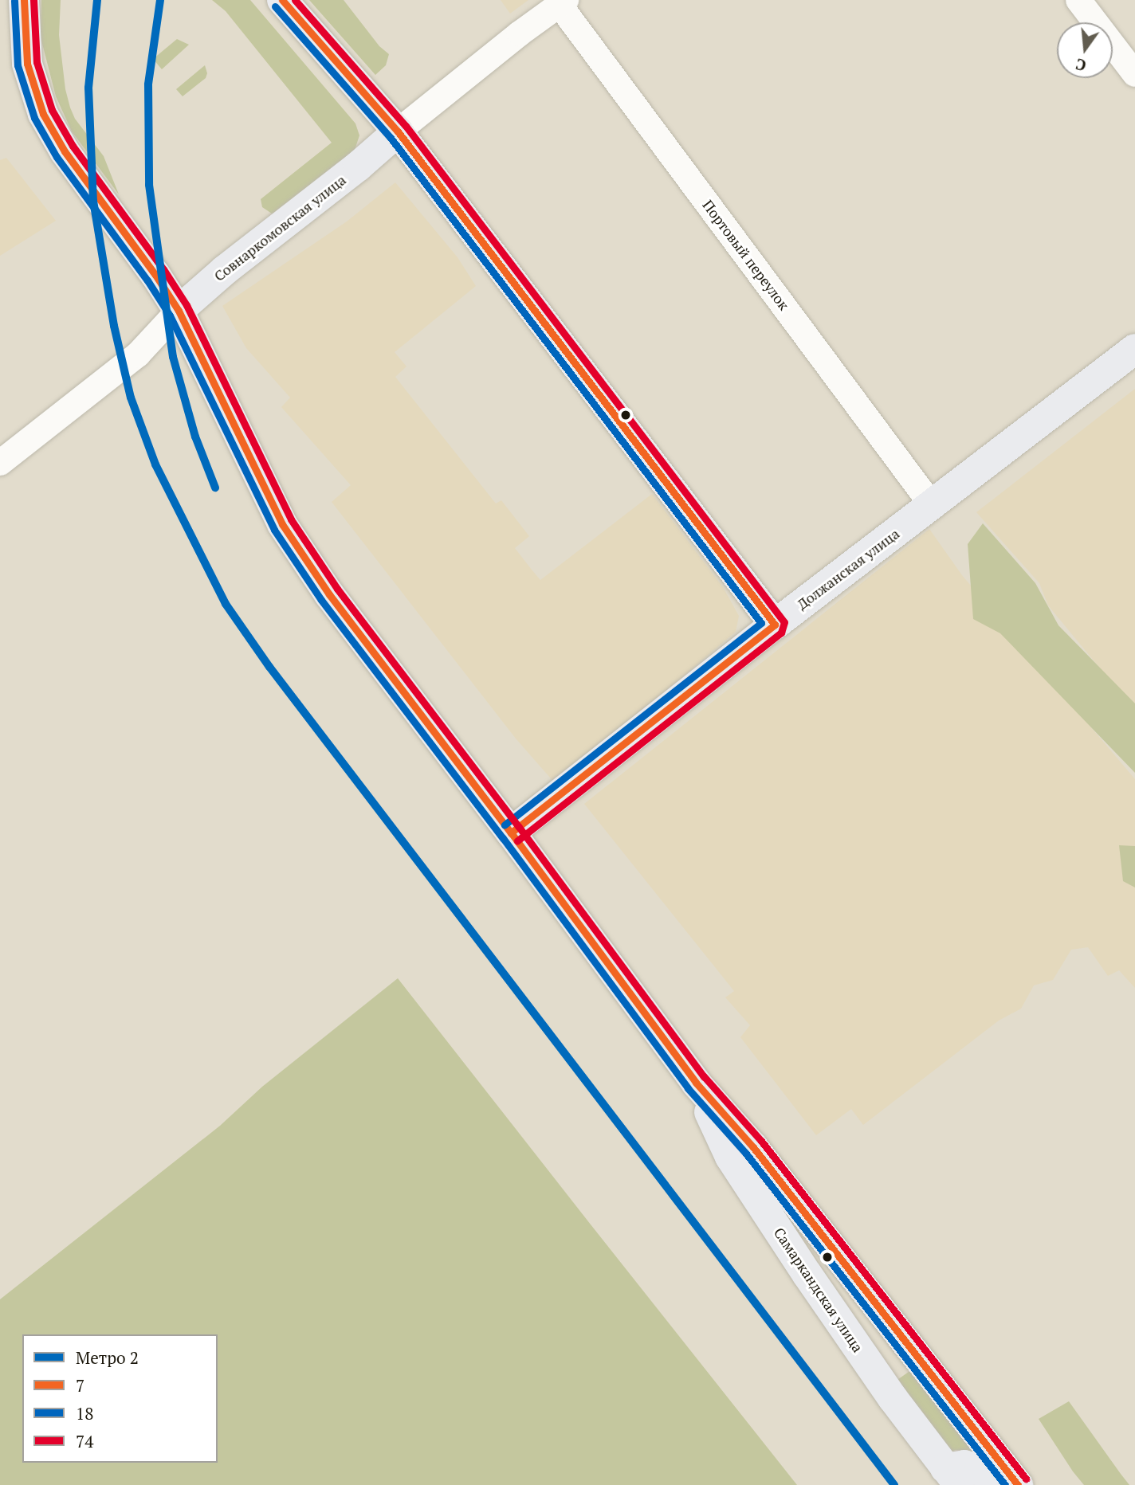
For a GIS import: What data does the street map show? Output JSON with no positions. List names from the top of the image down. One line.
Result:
{"streets":{"main road":["Совнаркомовская улица","Должанская улица","Самаркандская улица"],"street":["Портовый переулок"]},"crossings":[["Совнаркомовская улица","Портовый переулок"],["Совнаркомовская улица","Самаркандская улица"],["Портовый переулок","Должанская улица"],["Должанская улица","Самаркандская улица"]],"lines":["metro line 2","transit line 7","transit line 74","transit line 18"],"legend":["Метро 2","7","18","74"],"north":"bottom"}
